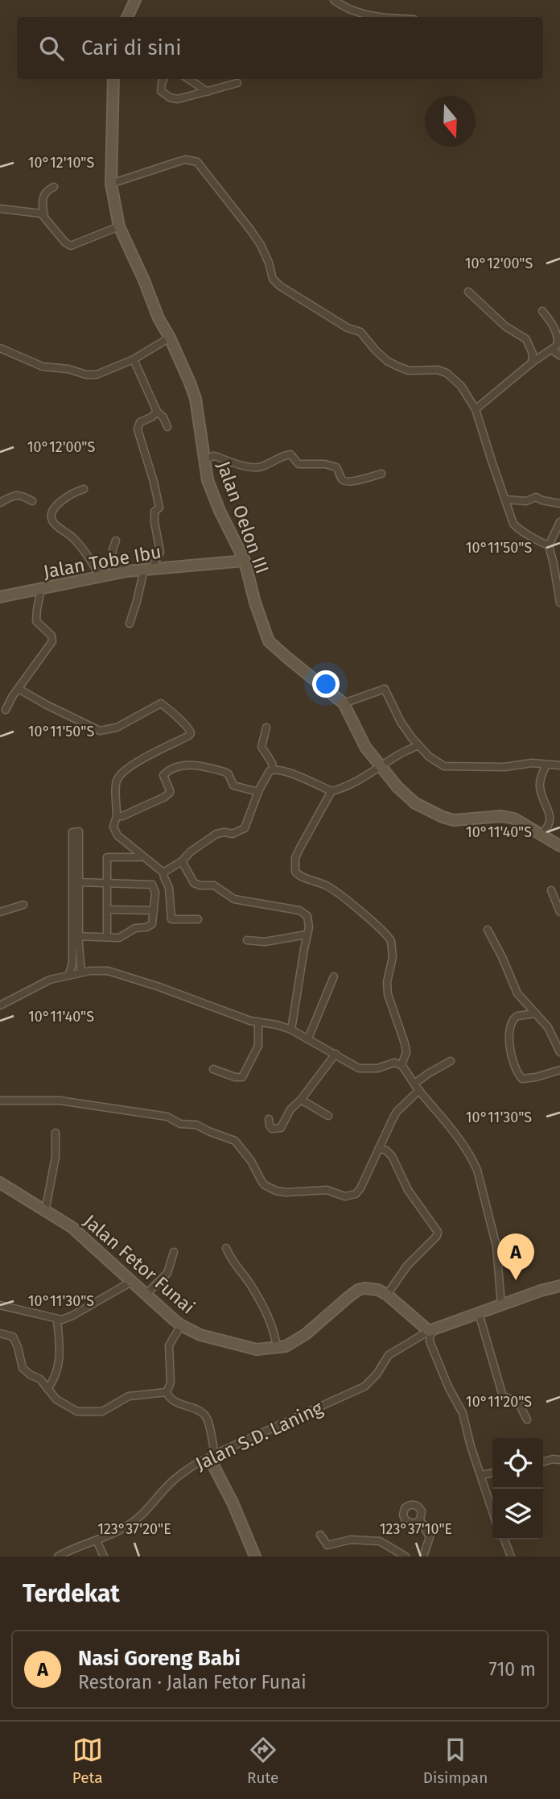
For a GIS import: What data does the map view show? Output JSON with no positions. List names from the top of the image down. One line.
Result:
{"streets":{"street":["Jalan Oelon III","Jalan Tobe Ibu","Jalan Fetor Funai","Jalan S.D. Laning"]},"crossings":[["Jalan Oelon III","Jalan Tobe Ibu"],["Jalan Fetor Funai","Jalan S.D. Laning"]],"north":"bottom","page":{"search":"Cari di sini","pins":"A","heading":"Terdekat","list":[{"mark":"A","name":"Nasi Goreng Babi","note":"Restoran · Jalan Fetor Funai","value":"710 m"}],"nav":["Peta","Rute","Disimpan"]},"coordinates":["10°12'10\"S","10°12'00\"S","10°11'50\"S","10°11'40\"S","10°11'30\"S","10°11'20\"S","123°37'20\"E","123°37'10\"E"]}
